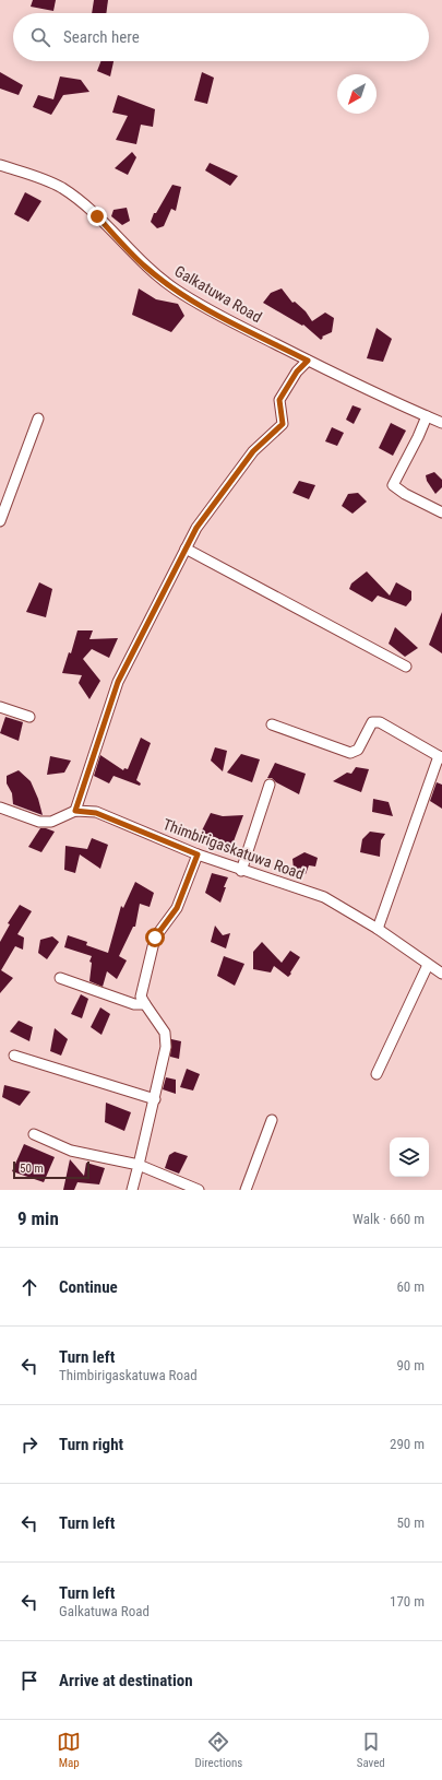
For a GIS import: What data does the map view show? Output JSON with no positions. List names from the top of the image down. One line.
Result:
{"streets":{"street":["Galkatuwa Road","Thimbirigaskatuwa Road"]},"scale_bar":"50 m","north":"bottom left","page":{"search":"Search here","scale":"50 m","heading":["9 min","Walk · 660 m"],"list":[["Continue","60 m"],["Turn left","Thimbirigaskatuwa Road","90 m"],["Turn right","290 m"],["Turn left","50 m"],["Turn left","Galkatuwa Road","170 m"],"Arrive at destination"],"nav":["Map","Directions","Saved"]}}
